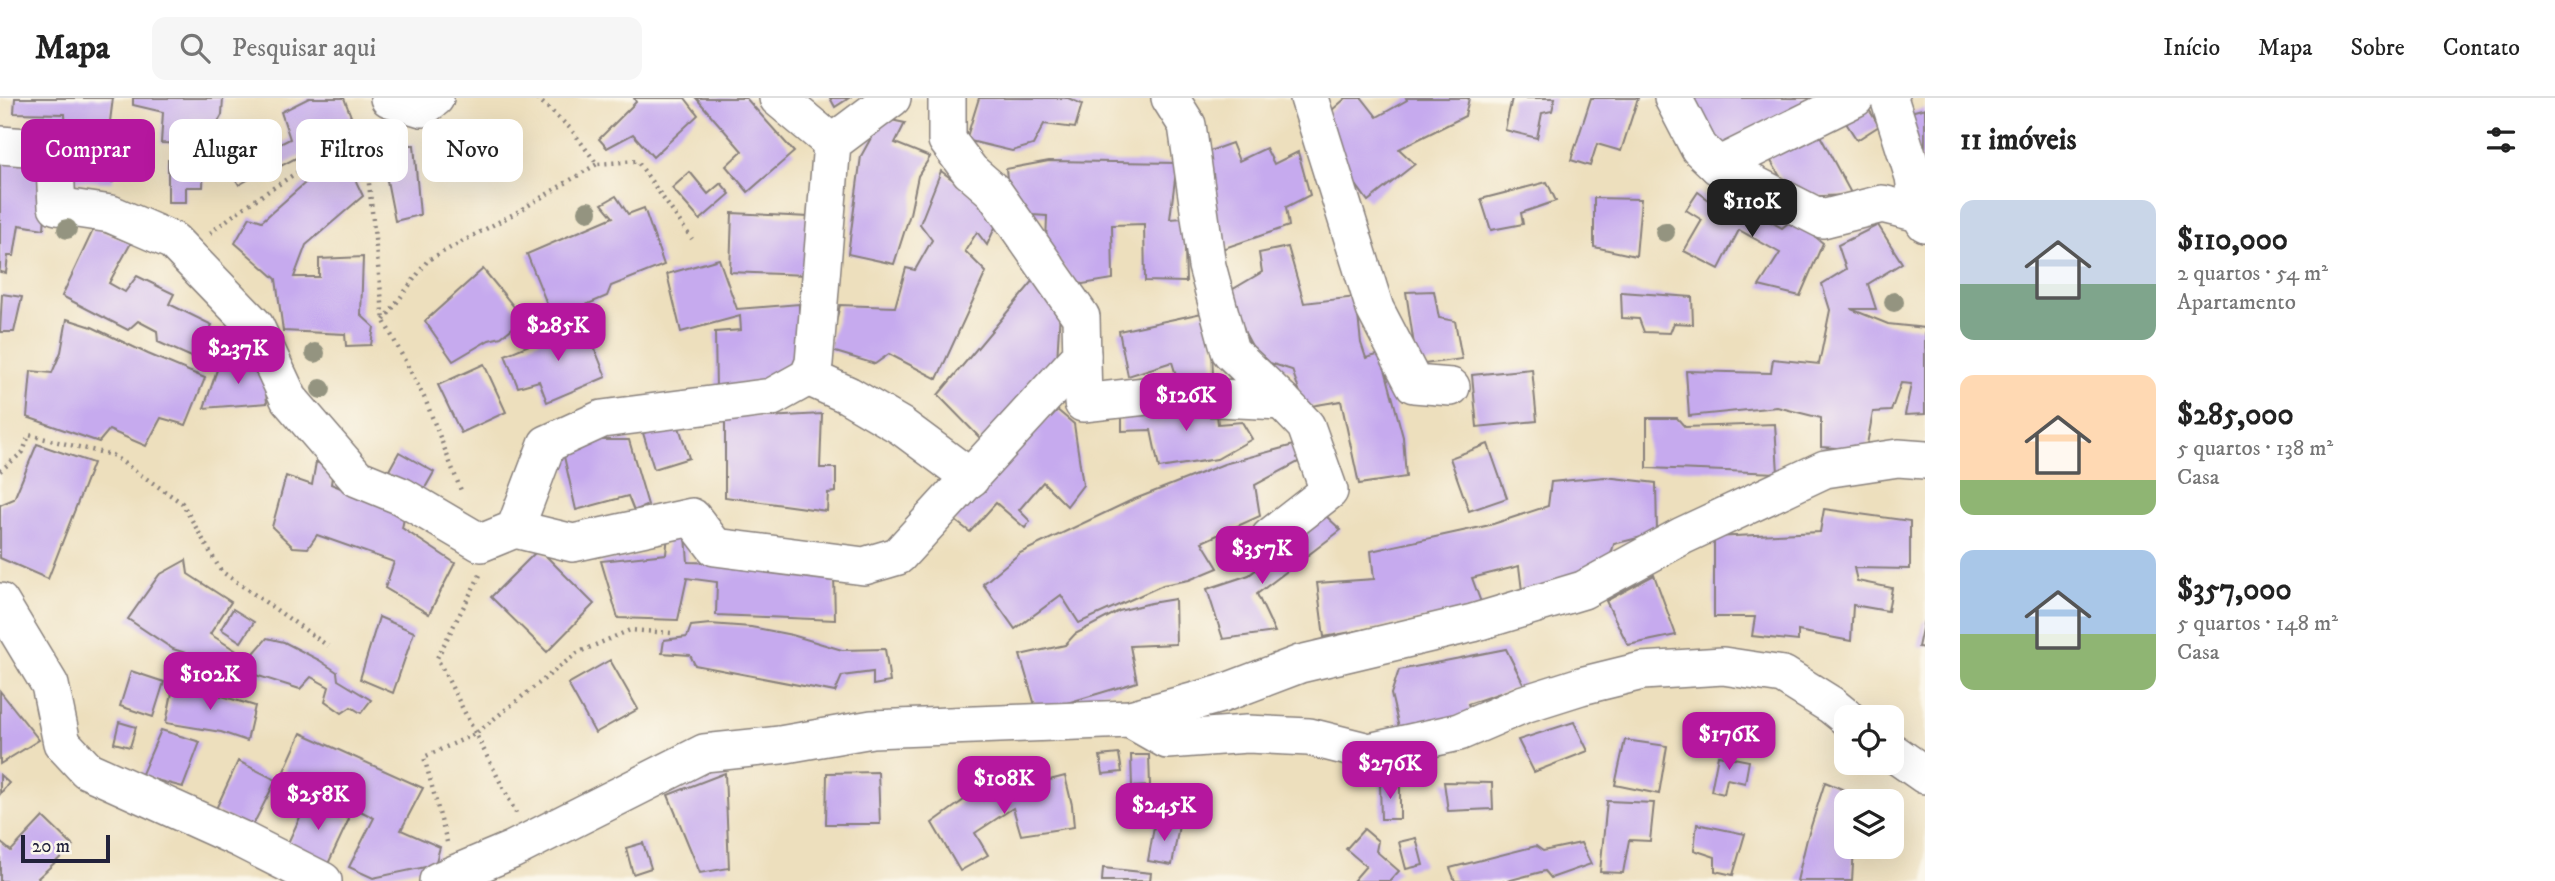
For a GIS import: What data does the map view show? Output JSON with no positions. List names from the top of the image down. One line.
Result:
{"scale_bar":"20 m","page":{"header":"Mapa","search":"Pesquisar aqui","nav":["Início","Mapa","Sobre","Contato"],"heading":"11 imóveis","chip":["Comprar","Alugar","Filtros","Novo"],"price":["$110K","$285K","$237K","$126K","$357K","$102K","$176K","$276K","$108K","$258K","$245K"],"list":[{"name":"$110,000","note":"2 quartos · 54 m² · Apartamento"},{"name":"$285,000","note":"5 quartos · 138 m² · Casa"},{"name":"$357,000","note":"5 quartos · 148 m² · Casa"}],"scale":"20 m"}}
